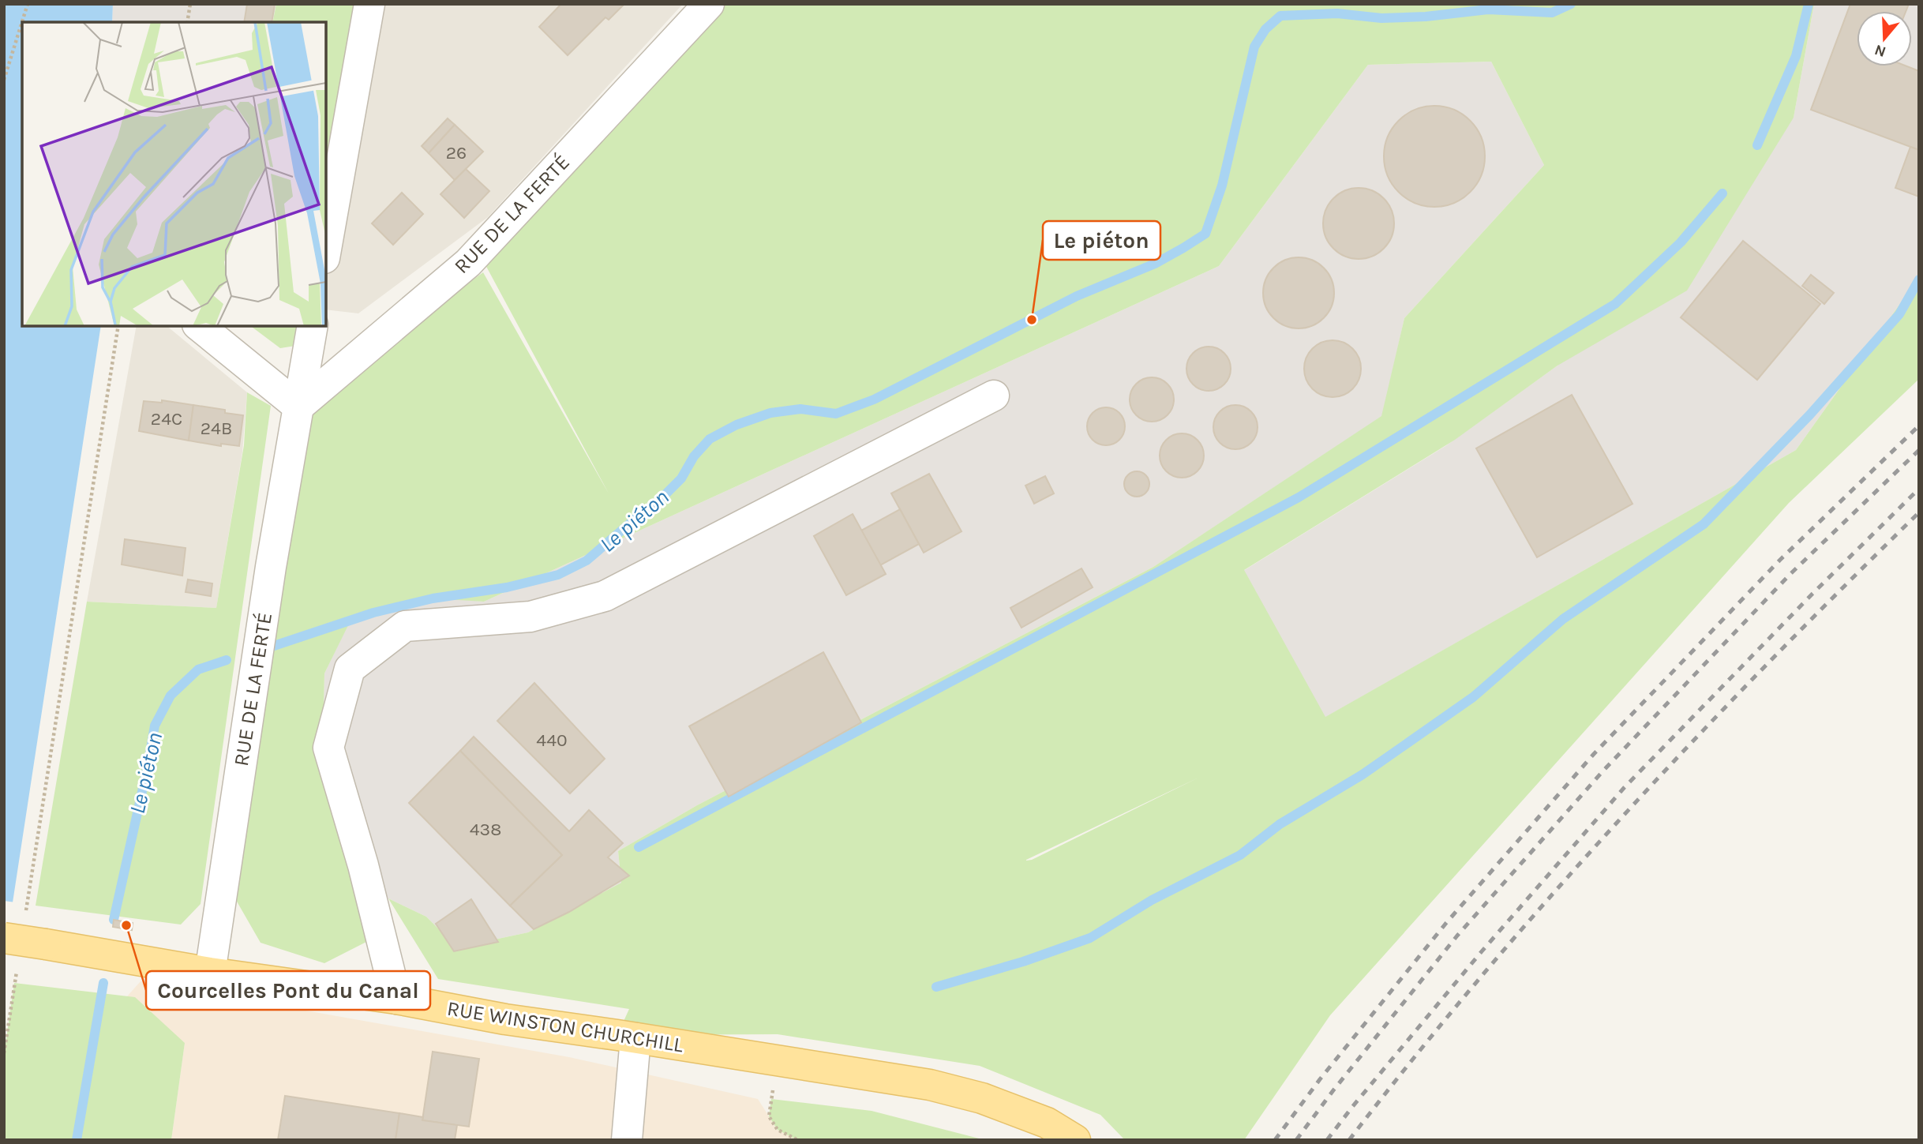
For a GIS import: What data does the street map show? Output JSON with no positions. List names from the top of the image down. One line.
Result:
{"streets":{"main road":["RUE WINSTON CHURCHILL"],"street":["RUE DE LA FERTÉ"]},"crossings":[["RUE DE LA FERTÉ","RUE WINSTON CHURCHILL"]],"water":["Le piéton"],"places":["Le piéton","Courcelles Pont du Canal"],"house_numbers":["26","24C","24B","440","438"],"north":"bottom"}
